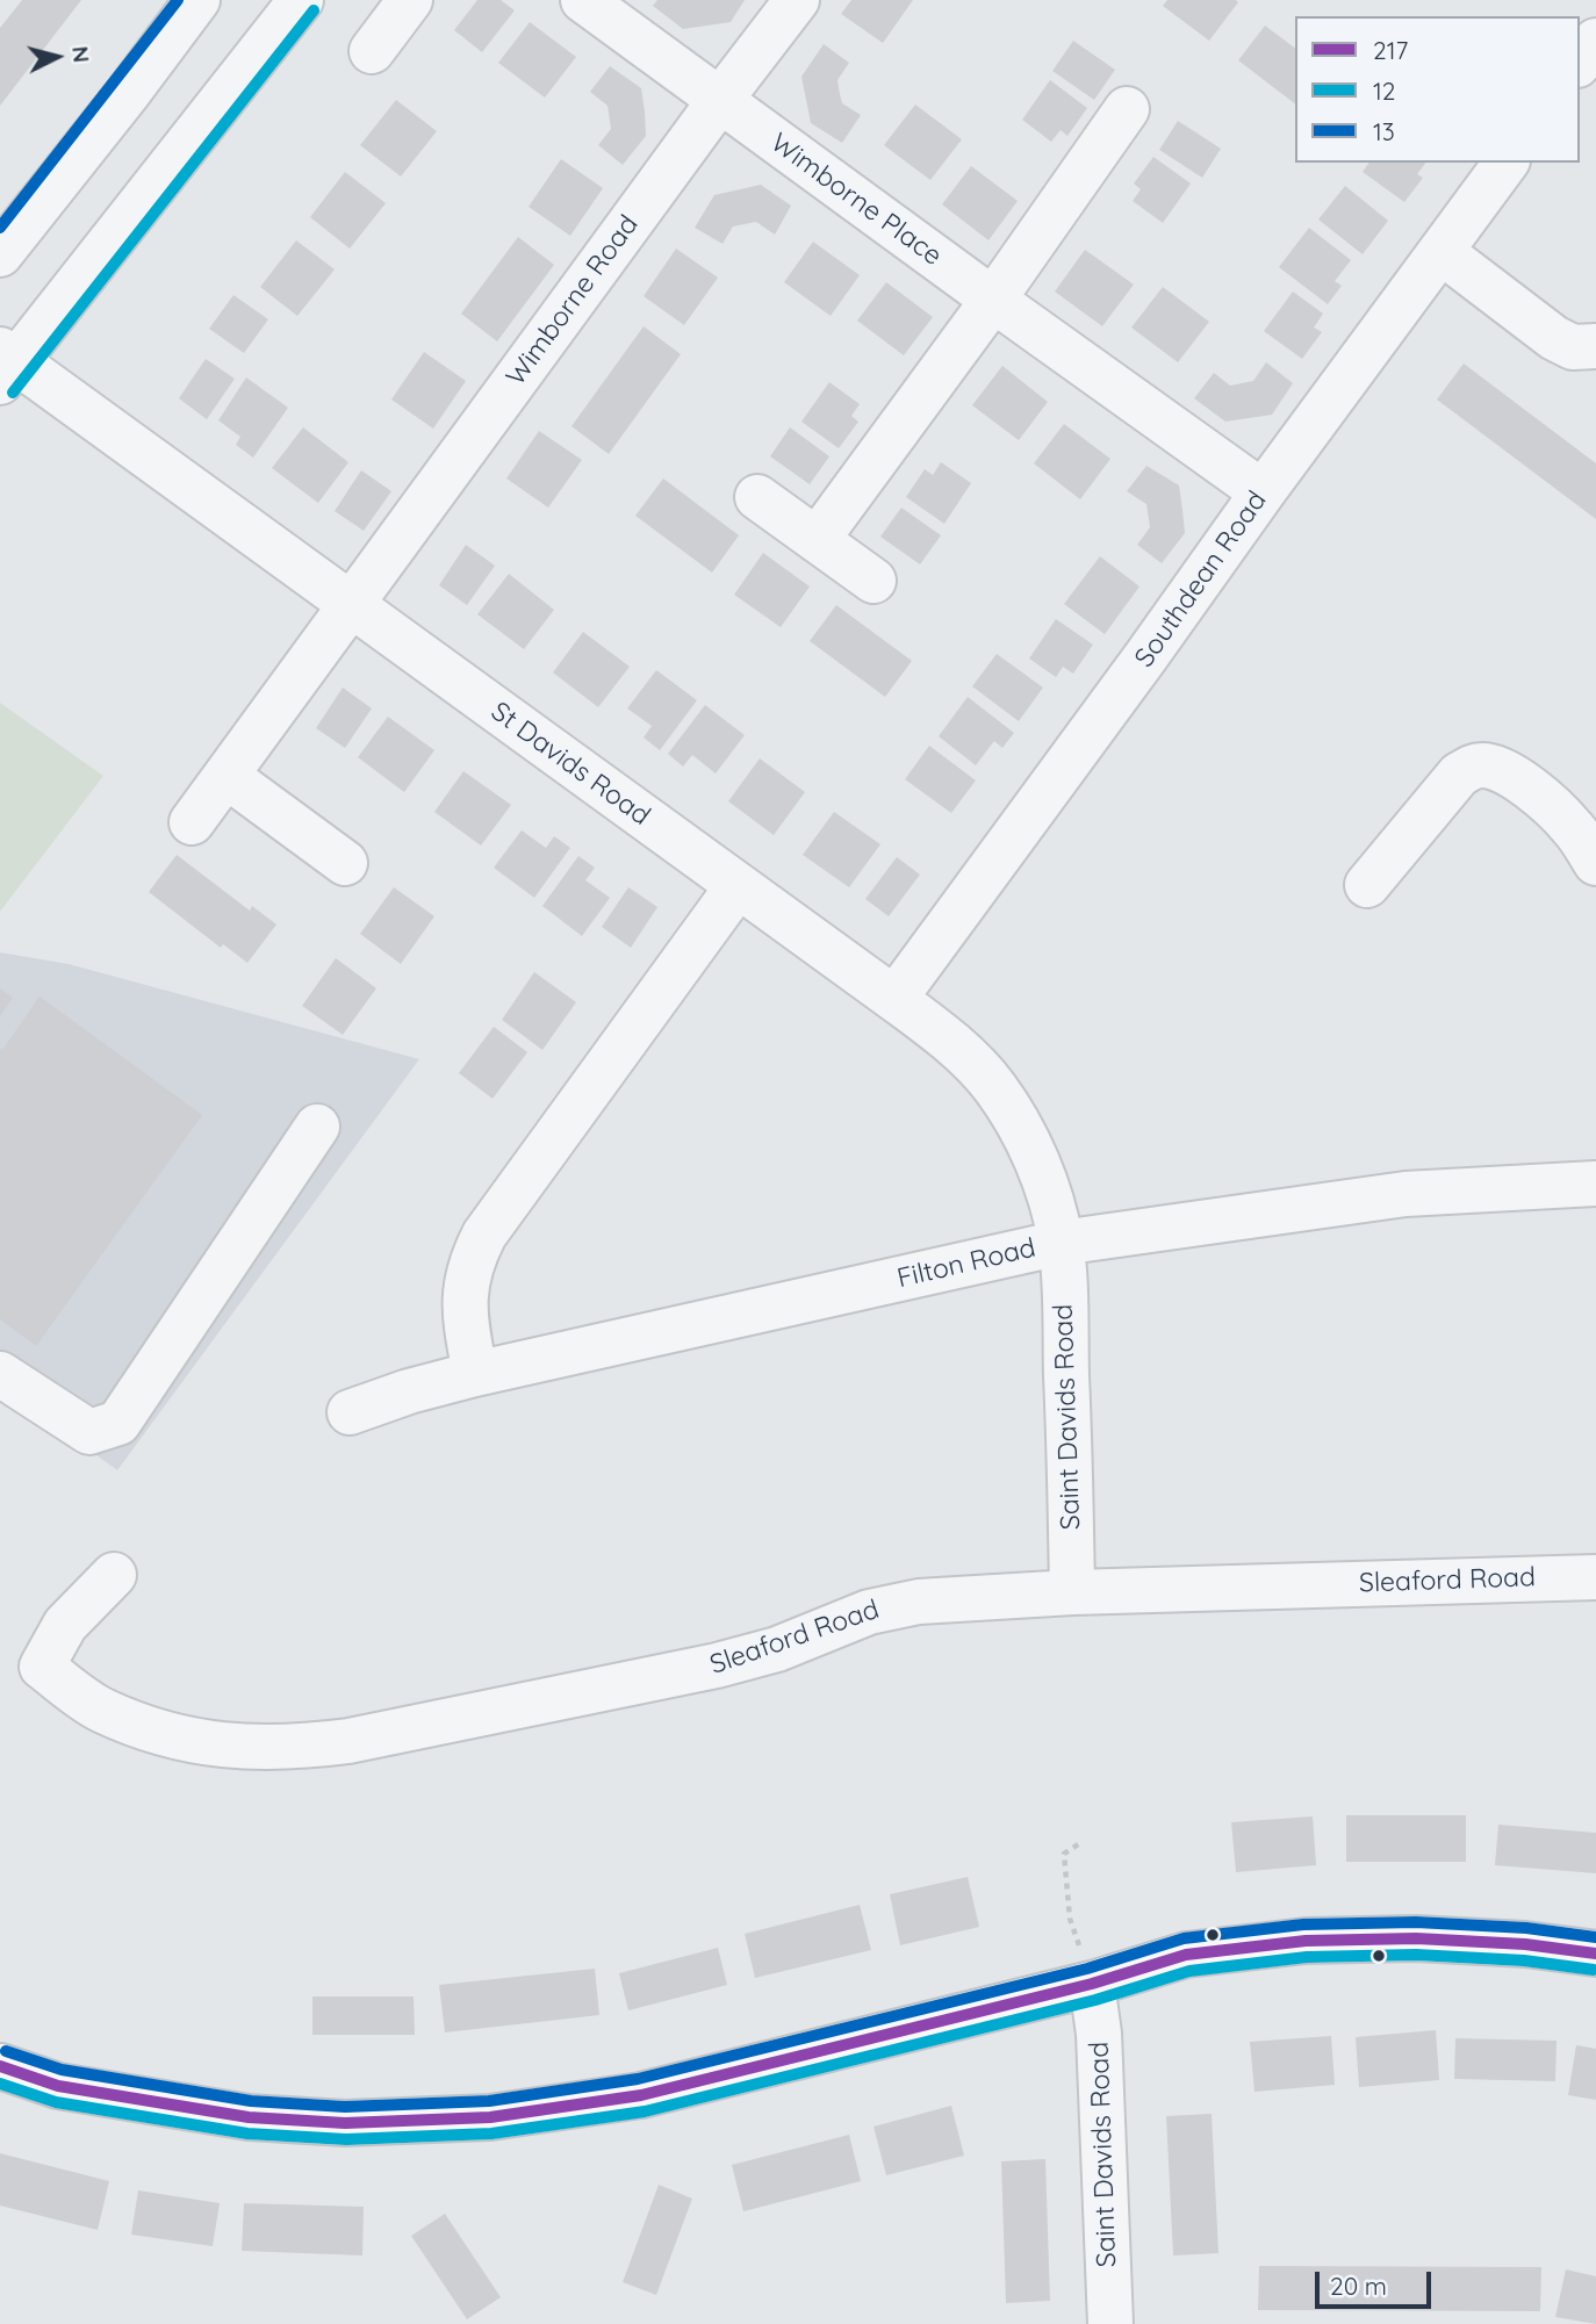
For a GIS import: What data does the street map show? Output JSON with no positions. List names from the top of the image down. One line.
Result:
{"streets":{"street":["Wimborne Place","Wimborne Road","Southdean Road","St Davids Road","Filton Road","Saint Davids Road","Sleaford Road"]},"crossings":[["Wimborne Place","Wimborne Road"],["Wimborne Place","Southdean Road"],["Wimborne Road","St Davids Road"],["Southdean Road","St Davids Road"],["St Davids Road","Filton Road"],["St Davids Road","Saint Davids Road"],["Filton Road","Saint Davids Road"],["Saint Davids Road","Sleaford Road"]],"lines":["transit line 13","transit line 12","transit line 217"],"legend":["217","12","13"],"scale_bar":"20 m","north":"right"}
